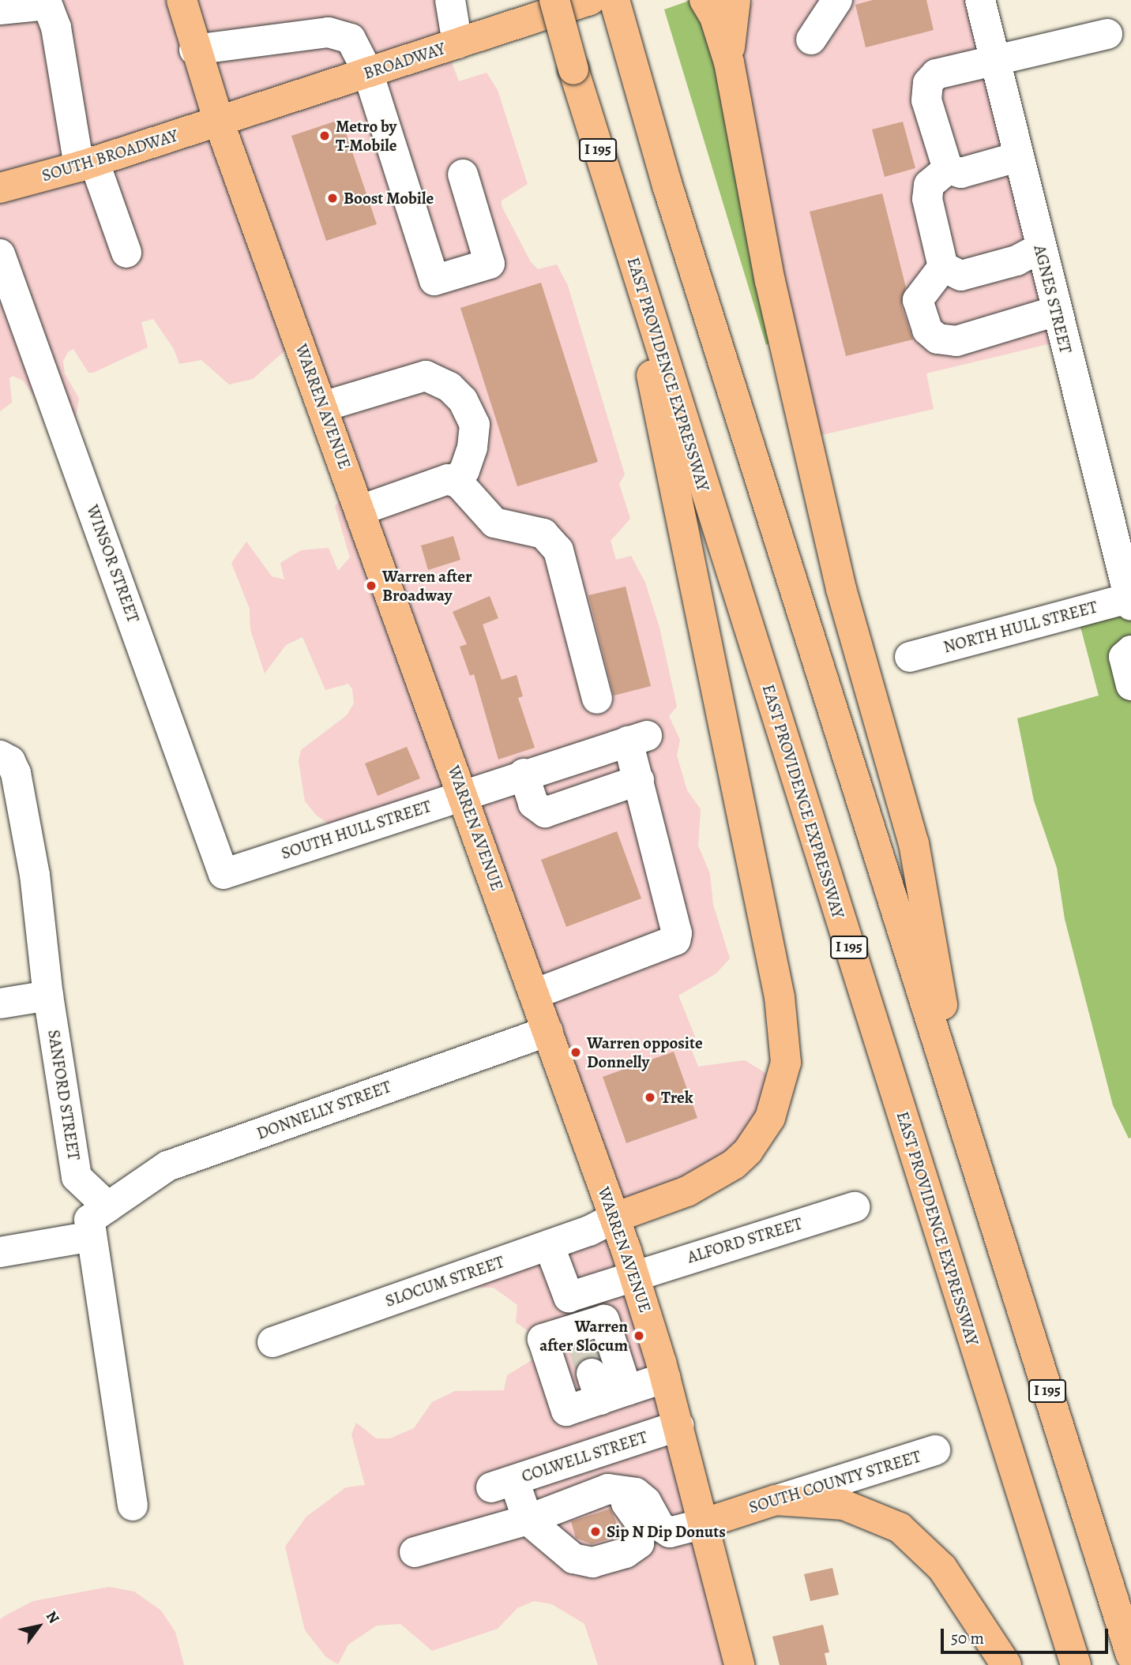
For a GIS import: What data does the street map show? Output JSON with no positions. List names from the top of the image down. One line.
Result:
{"streets":{"main road":["BROADWAY","I 195","SOUTH BROADWAY","EAST PROVIDENCE EXPRESSWAY","WARREN AVENUE","SOUTH COUNTY STREET"],"street":["AGNES STREET","WINSOR STREET","NORTH HULL STREET","SOUTH HULL STREET","SANFORD STREET","DONNELLY STREET","ALFORD STREET","SLOCUM STREET","COLWELL STREET"]},"crossings":[["BROADWAY","SOUTH BROADWAY"],["BROADWAY","WARREN AVENUE"],["SOUTH BROADWAY","WARREN AVENUE"],["AGNES STREET","NORTH HULL STREET"],["WARREN AVENUE","SOUTH HULL STREET"],["WARREN AVENUE","DONNELLY STREET"],["WARREN AVENUE","ALFORD STREET"],["WARREN AVENUE","SLOCUM STREET"],["WARREN AVENUE","COLWELL STREET"],["WARREN AVENUE","SOUTH COUNTY STREET"],["WINSOR STREET","SOUTH HULL STREET"],["SANFORD STREET","DONNELLY STREET"]],"places":["Metro by T-Mobile","Boost Mobile","Warren after Broadway","Warren opposite Donnelly","Trek","Warren after Slocum","Sip N Dip Donuts"],"scale_bar":"50 m","north":"top right"}
